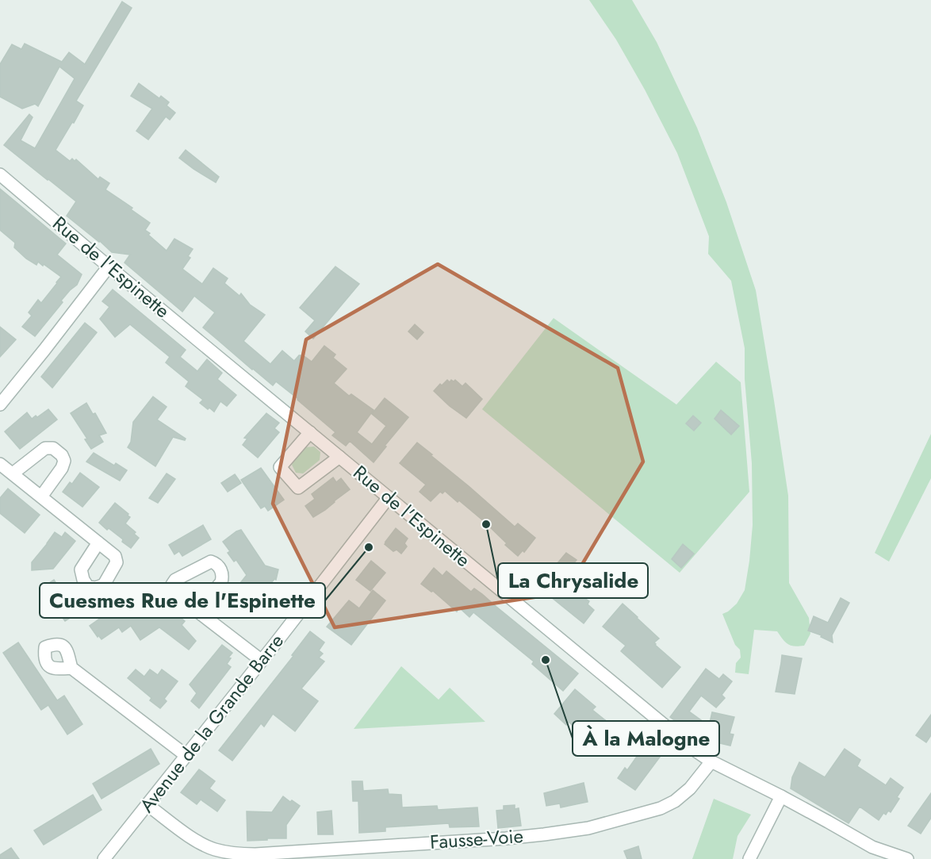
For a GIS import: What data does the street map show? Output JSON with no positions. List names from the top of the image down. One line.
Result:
{"streets":{"street":["Rue de l'Espinette","Avenue de la Grande Barre","Fausse-Voie"]},"crossings":[["Rue de l'Espinette","Avenue de la Grande Barre"],["Rue de l'Espinette","Fausse-Voie"],["Avenue de la Grande Barre","Fausse-Voie"]],"places":["La Chrysalide","Cuesmes Rue de l'Espinette","À la Malogne"]}
